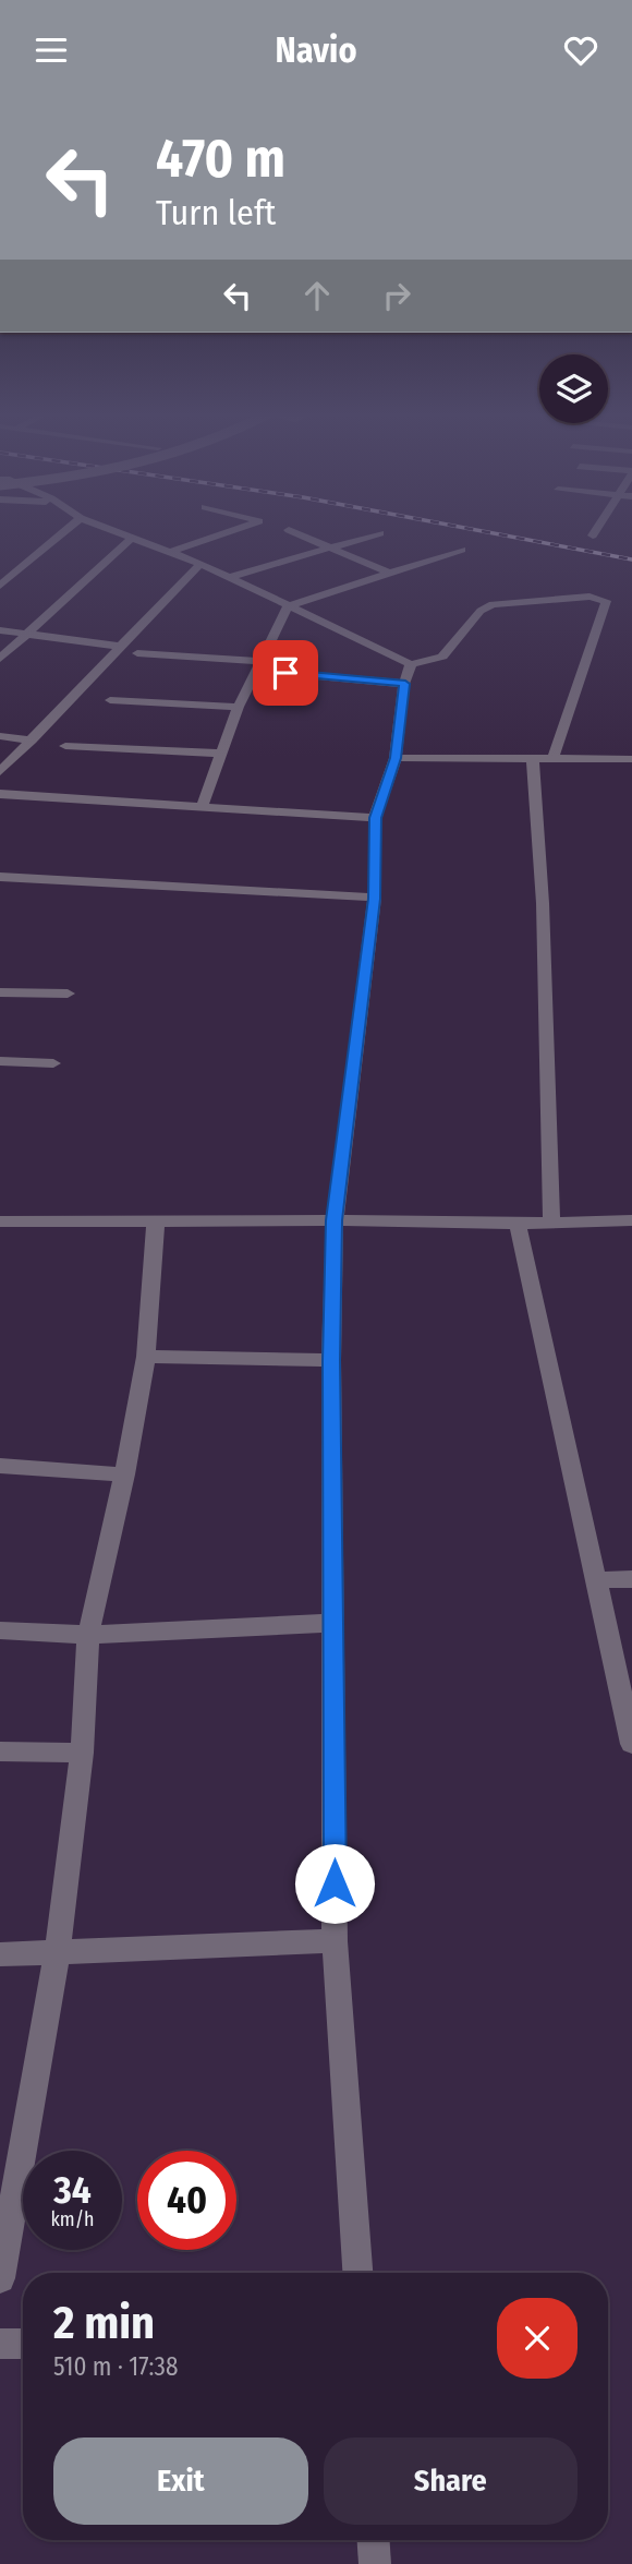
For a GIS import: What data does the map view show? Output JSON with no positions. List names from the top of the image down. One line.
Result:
{"page":{"header":"Navio","turn":["470 m","Turn left"],"speed":"34 km/h","limit":"40","heading":["2 min","510 m · 17:38"],"buttons":["Exit","Share"]}}
